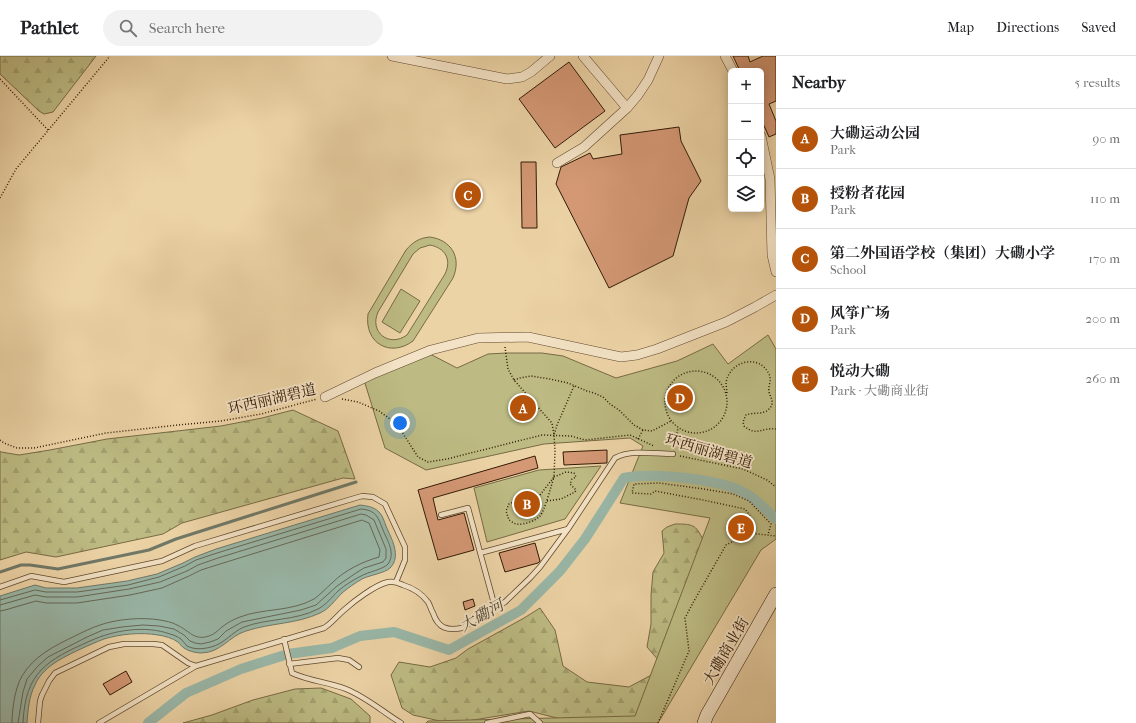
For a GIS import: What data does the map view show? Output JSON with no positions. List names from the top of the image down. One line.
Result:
{"streets":{"street":["大磡商业街"],"path":["环西丽湖碧道"]},"water":["大磡河"],"page":{"header":"Pathlet","search":"Search here","nav":["Map","Directions","Saved"],"heading":["Nearby","5 results"],"map_buttons":["+","−"],"list":[{"mark":"A","name":"大磡运动公园","note":"Park","value":"90 m"},{"mark":"B","name":"授粉者花园","note":"Park","value":"110 m"},{"mark":"C","name":"第二外国语学校（集团）大磡小学","note":"School","value":"170 m"},{"mark":"D","name":"风筝广场","note":"Park","value":"200 m"},{"mark":"E","name":"悦动大磡","note":"Park · 大磡商业街","value":"260 m"}],"pins":["C","D","A","B","E"]}}
